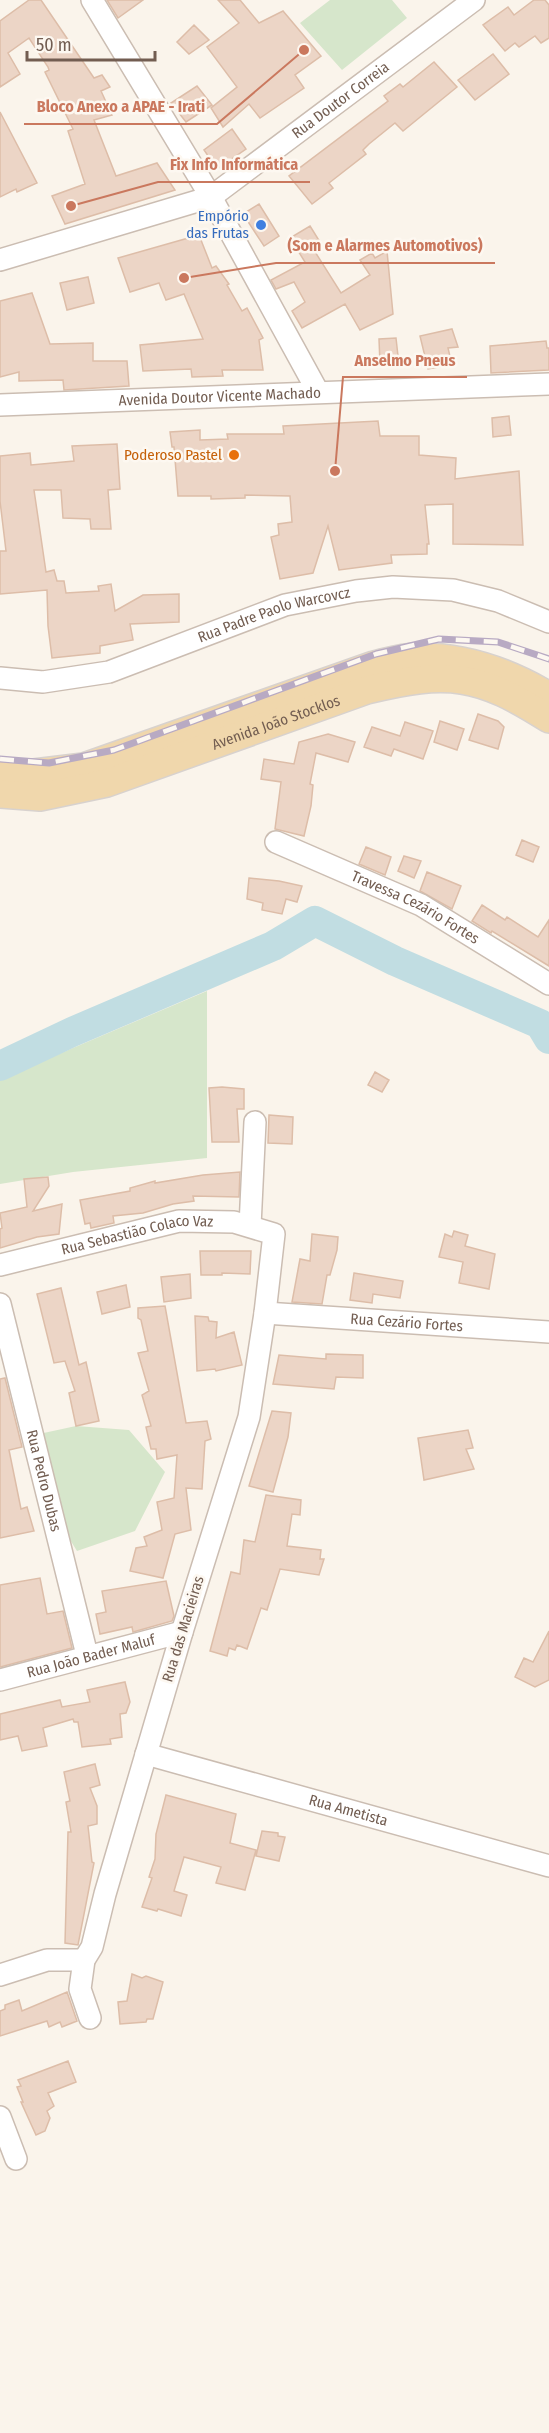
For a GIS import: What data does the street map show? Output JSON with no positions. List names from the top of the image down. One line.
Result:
{"streets":{"main road":["Avenida João Stocklos"],"street":["Rua Doutor Correia","Avenida Doutor Vicente Machado","Rua Padre Paolo Warcovcz","Travessa Cezário Fortes","Rua Sebastião Colaco Vaz","Rua Cezário Fortes","Rua Pedro Dubas","Rua das Macieiras","Rua João Bader Maluf","Rua Ametista"]},"crossings":[["Rua Sebastião Colaco Vaz","Rua das Macieiras"],["Rua Cezário Fortes","Rua das Macieiras"],["Rua Pedro Dubas","Rua João Bader Maluf"],["Rua das Macieiras","Rua João Bader Maluf"],["Rua das Macieiras","Rua Ametista"]],"places":["Bloco Anexo a APAE - Irati","Fix Info Informática","Empório das Frutas","(Som e Alarmes Automotivos)","Poderoso Pastel","Anselmo Pneus"],"scale_bar":"50 m"}
